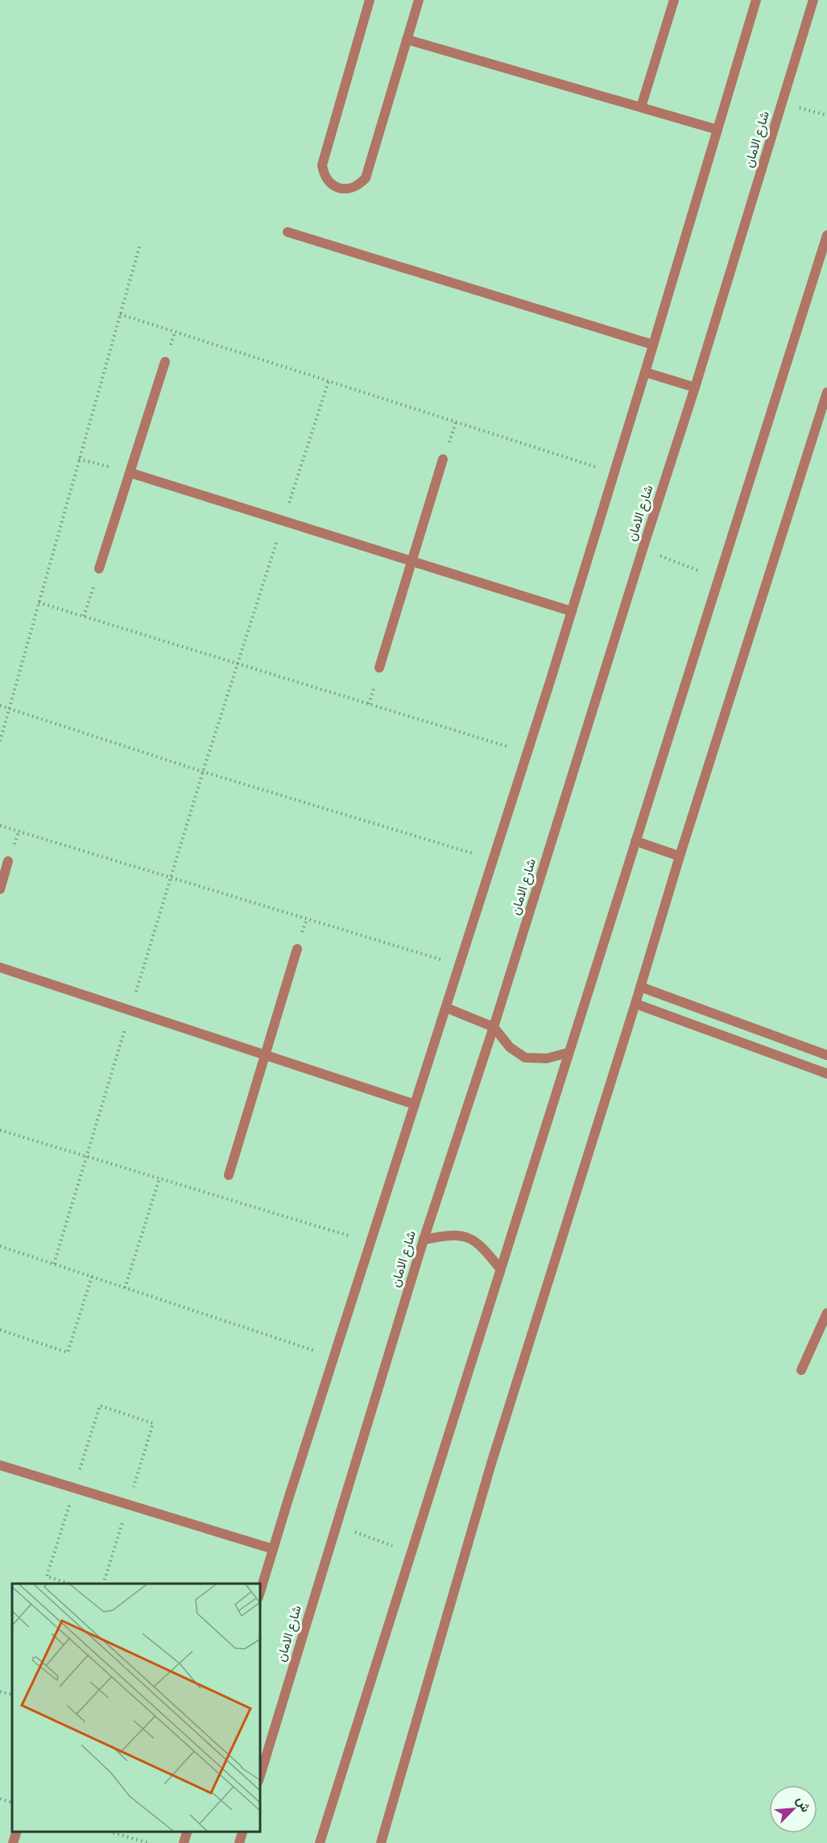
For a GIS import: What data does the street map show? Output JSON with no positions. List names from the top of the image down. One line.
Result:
{"streets":{"street":["شارع الامان"]},"north":"top right"}
